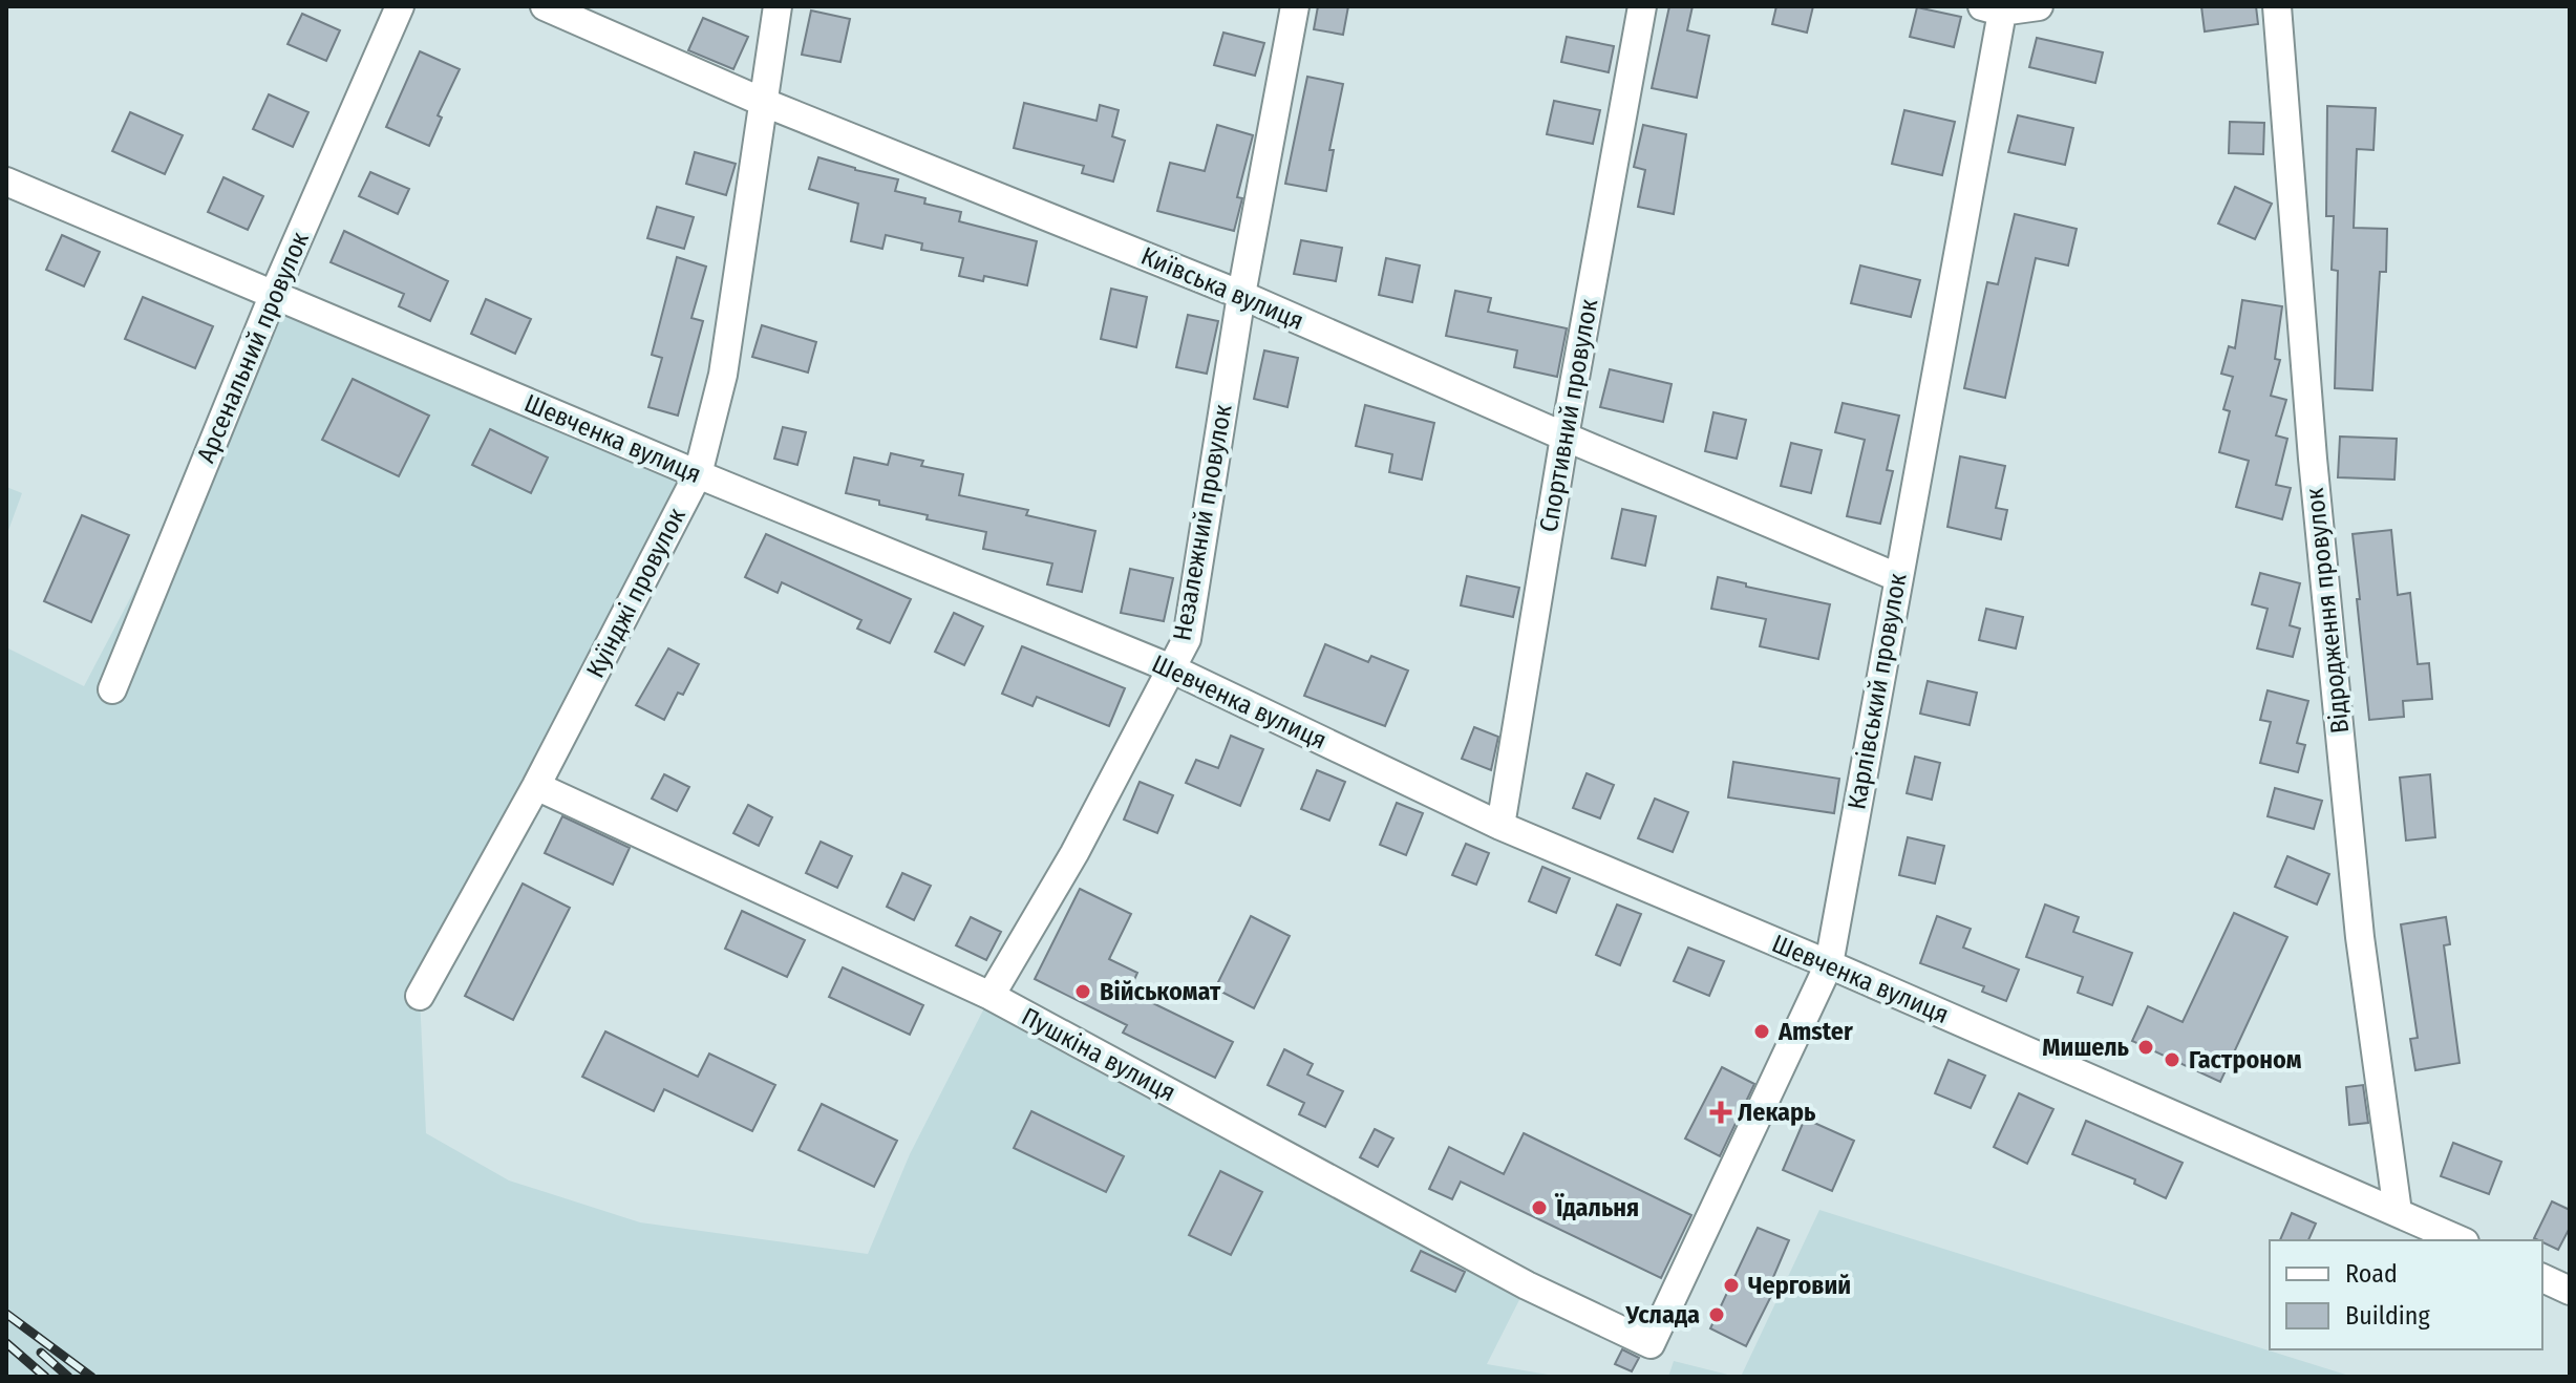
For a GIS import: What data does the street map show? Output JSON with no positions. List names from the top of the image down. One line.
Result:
{"streets":{"street":["Київська вулиця","Арсенальний провулок","Спортивний провулок","Шевченка вулиця","Незалежний провулок","Куїнджі провулок","Відродження провулок","Карлівський провулок","Пушкіна вулиця"]},"crossings":[["Київська вулиця","Спортивний провулок"],["Київська вулиця","Незалежний провулок"],["Київська вулиця","Куїнджі провулок"],["Київська вулиця","Карлівський провулок"],["Арсенальний провулок","Шевченка вулиця"],["Спортивний провулок","Шевченка вулиця"],["Шевченка вулиця","Незалежний провулок"],["Шевченка вулиця","Куїнджі провулок"],["Шевченка вулиця","Відродження провулок"],["Шевченка вулиця","Карлівський провулок"],["Незалежний провулок","Пушкіна вулиця"],["Куїнджі провулок","Пушкіна вулиця"],["Карлівський провулок","Пушкіна вулиця"]],"places":{"other":["Військомат","Amster","Мишель","Гастроном","Їдальня","Черговий","Услада"],"health":["Лекарь"]},"legend":["Road","Building"]}
